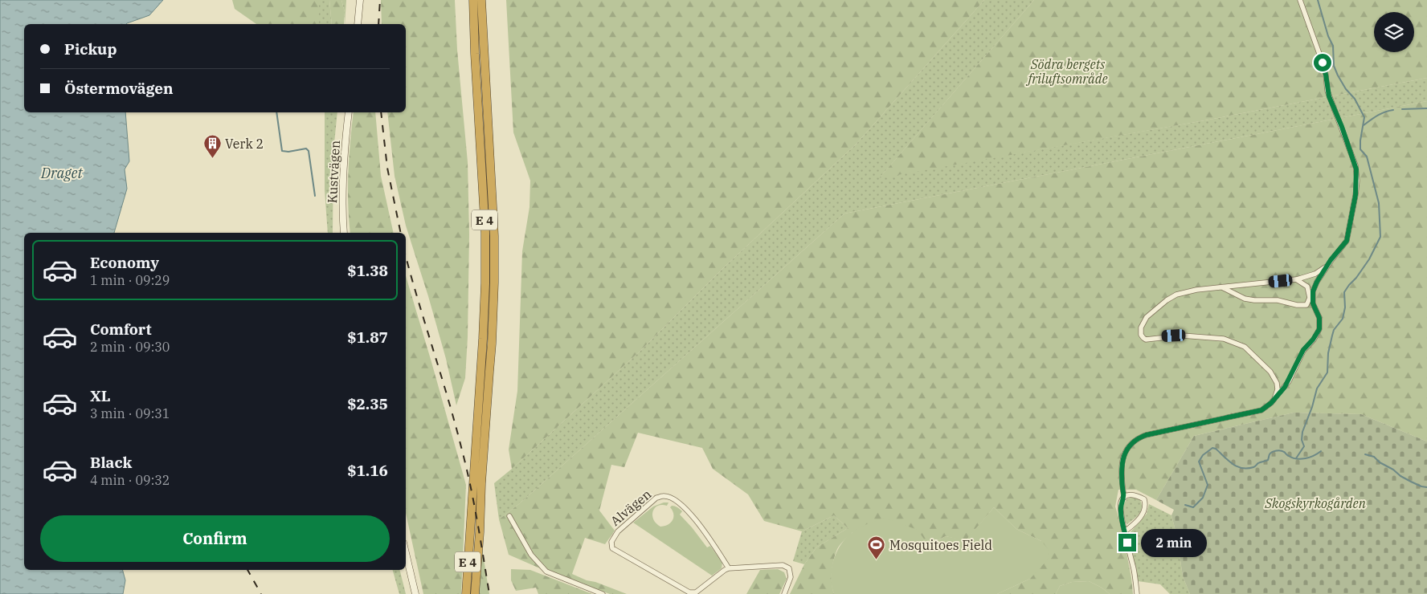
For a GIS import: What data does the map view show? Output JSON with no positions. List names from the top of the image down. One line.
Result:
{"streets":{"highway":["E 4"],"main road":["Kustvägen"],"street":["Alvägen"]},"water":["Draget"],"parks":["Södra bergets friluftsområde","Skogskyrkogården"],"places":{"building":["Verk 2"],"sports":["Mosquitoes Field"]},"page":{"banner":["Pickup","Östermovägen"],"list":[{"name":"Economy","note":"1 min · 09:29","value":"$1.38"},{"name":"Comfort","note":"2 min · 09:30","value":"$1.87"},{"name":"XL","note":"3 min · 09:31","value":"$2.35"},{"name":"Black","note":"4 min · 09:32","value":"$1.16"}],"buttons":"Confirm","bubble":"2 min"}}
